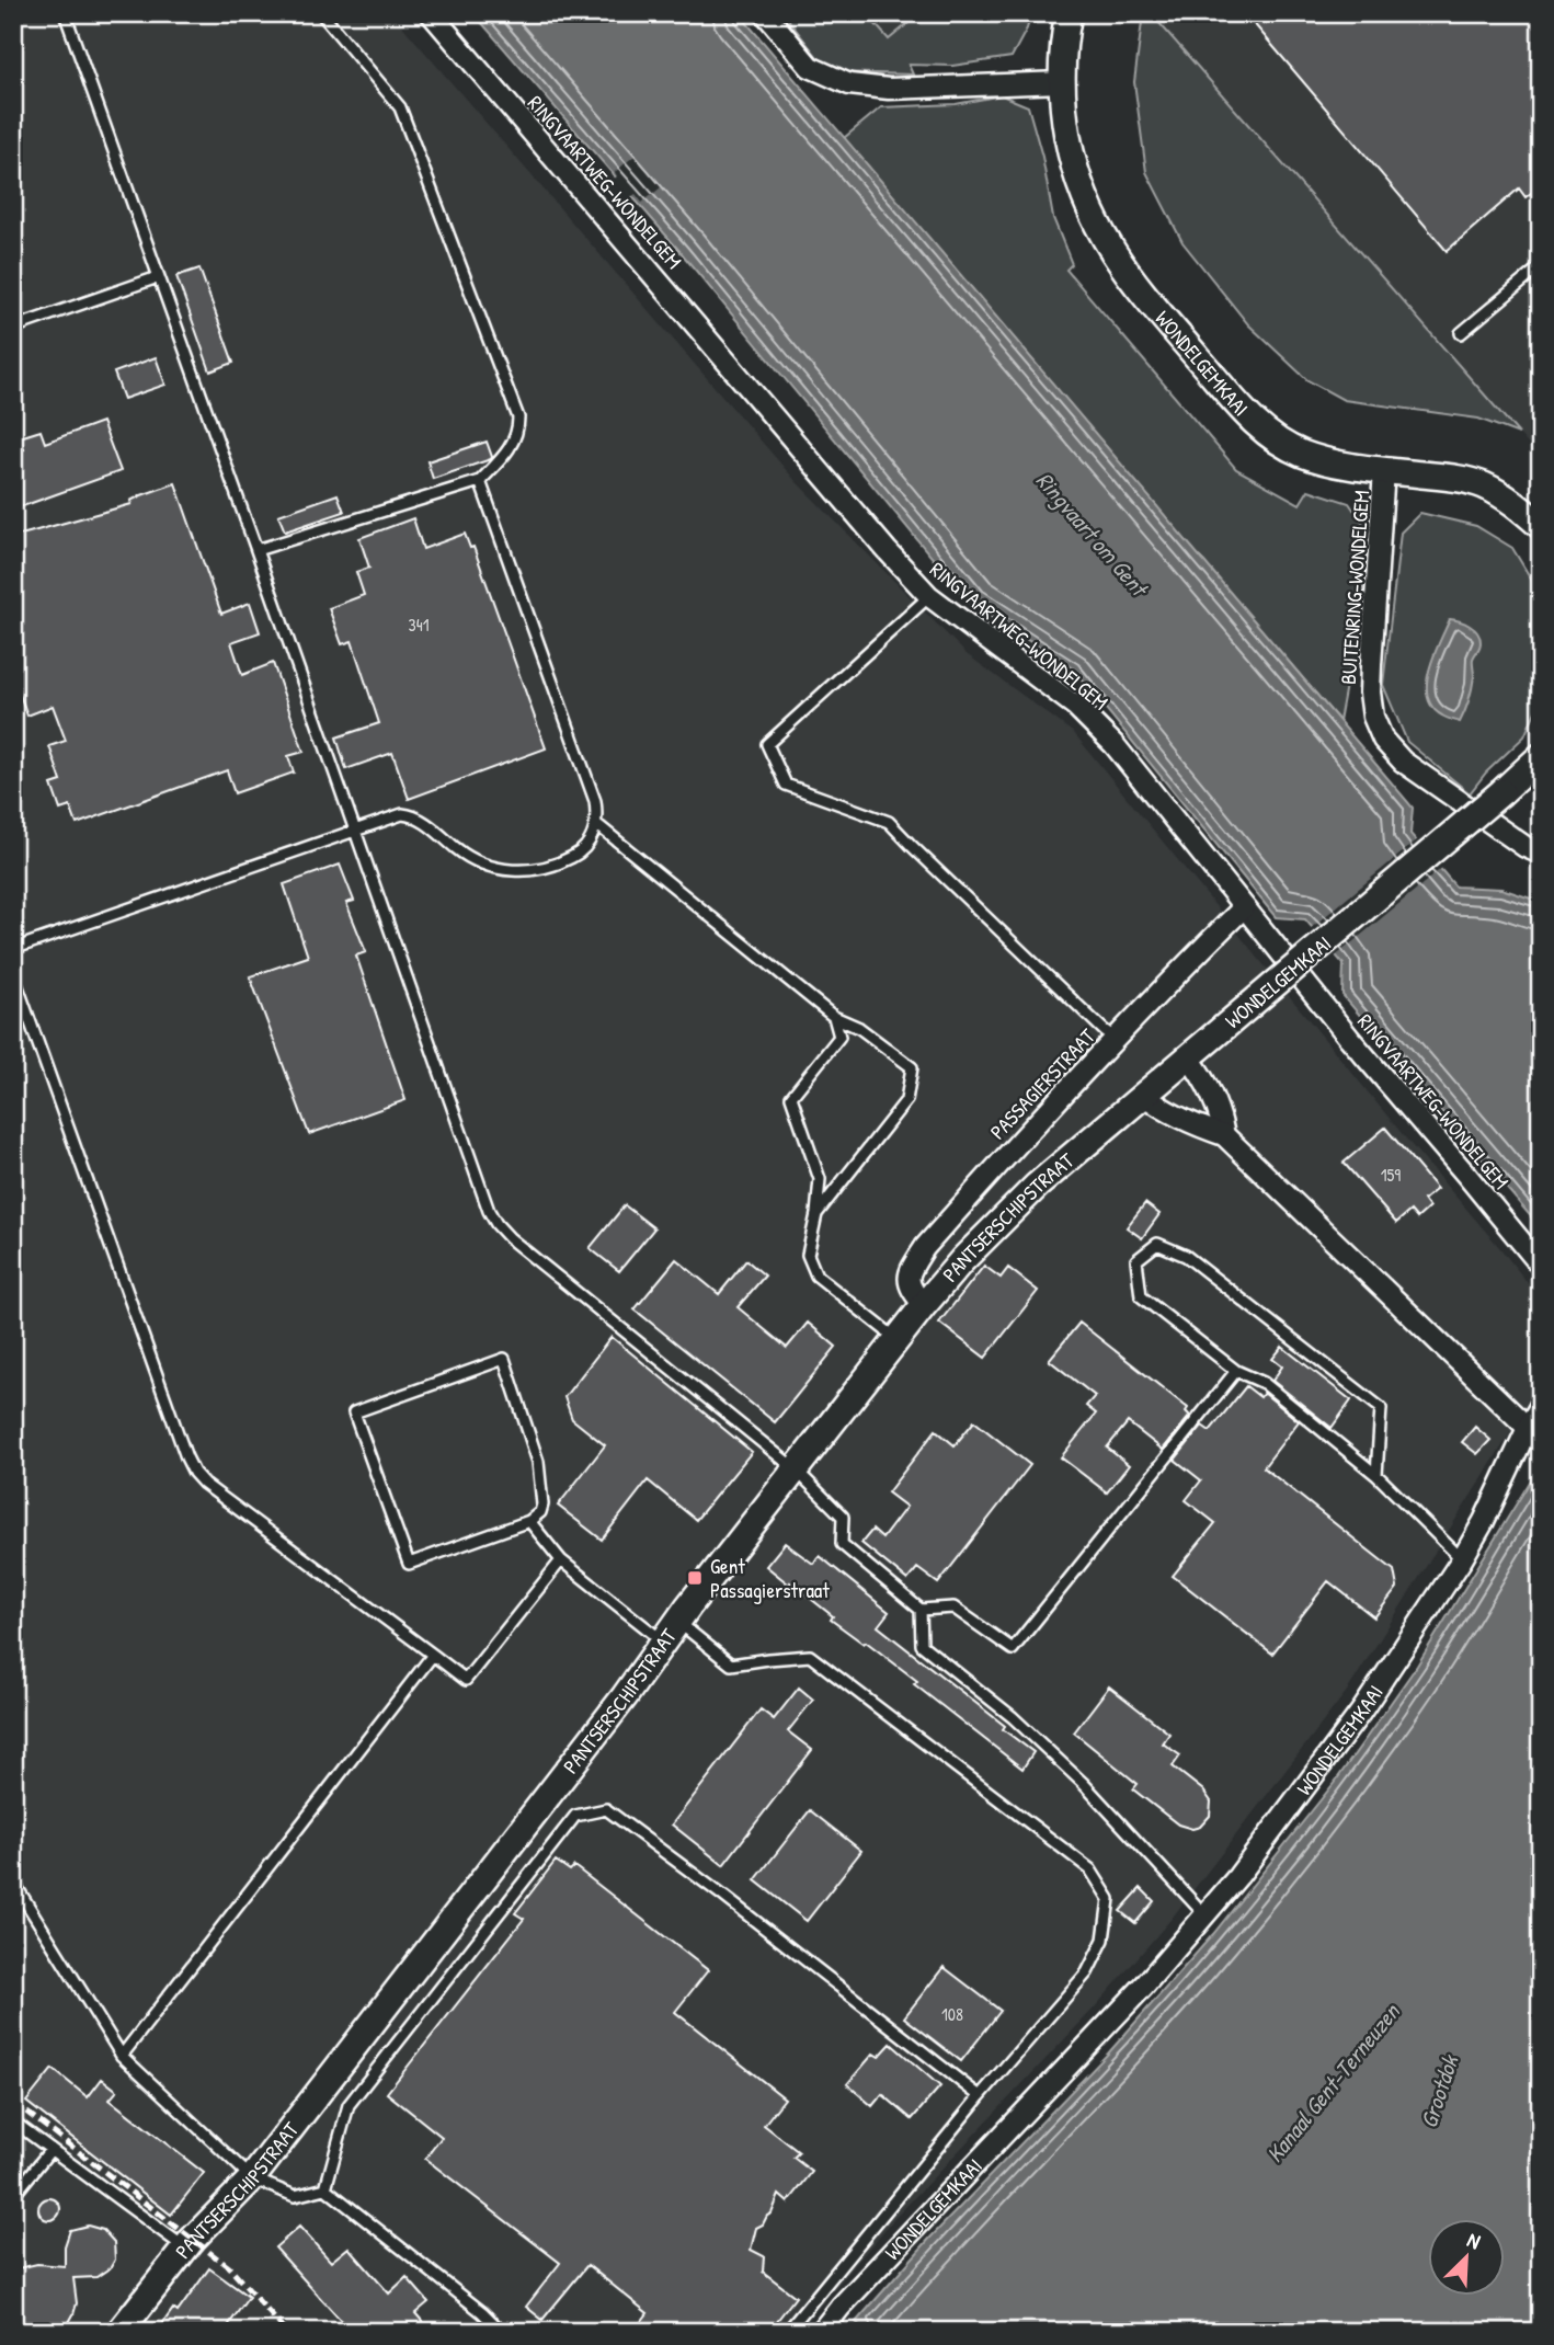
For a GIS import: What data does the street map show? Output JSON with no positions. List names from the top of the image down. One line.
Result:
{"streets":{"main road":["WONDELGEMKAAI","PANTSERSCHIPSTRAAT"],"street":["RINGVAARTWEG-WONDELGEM","BUITENRING-WONDELGEM","PASSAGIERSTRAAT"]},"crossings":[["RINGVAARTWEG-WONDELGEM","PASSAGIERSTRAAT"],["WONDELGEMKAAI","BUITENRING-WONDELGEM"],["WONDELGEMKAAI","PANTSERSCHIPSTRAAT"],["PASSAGIERSTRAAT","PANTSERSCHIPSTRAAT"]],"water":["Ringvaart om Gent","Kanaal Gent-Terneuzen","Grootdok"],"places":{"transit":["Gent Passagierstraat"]},"house_numbers":["341","159","108"],"north":"top right"}
